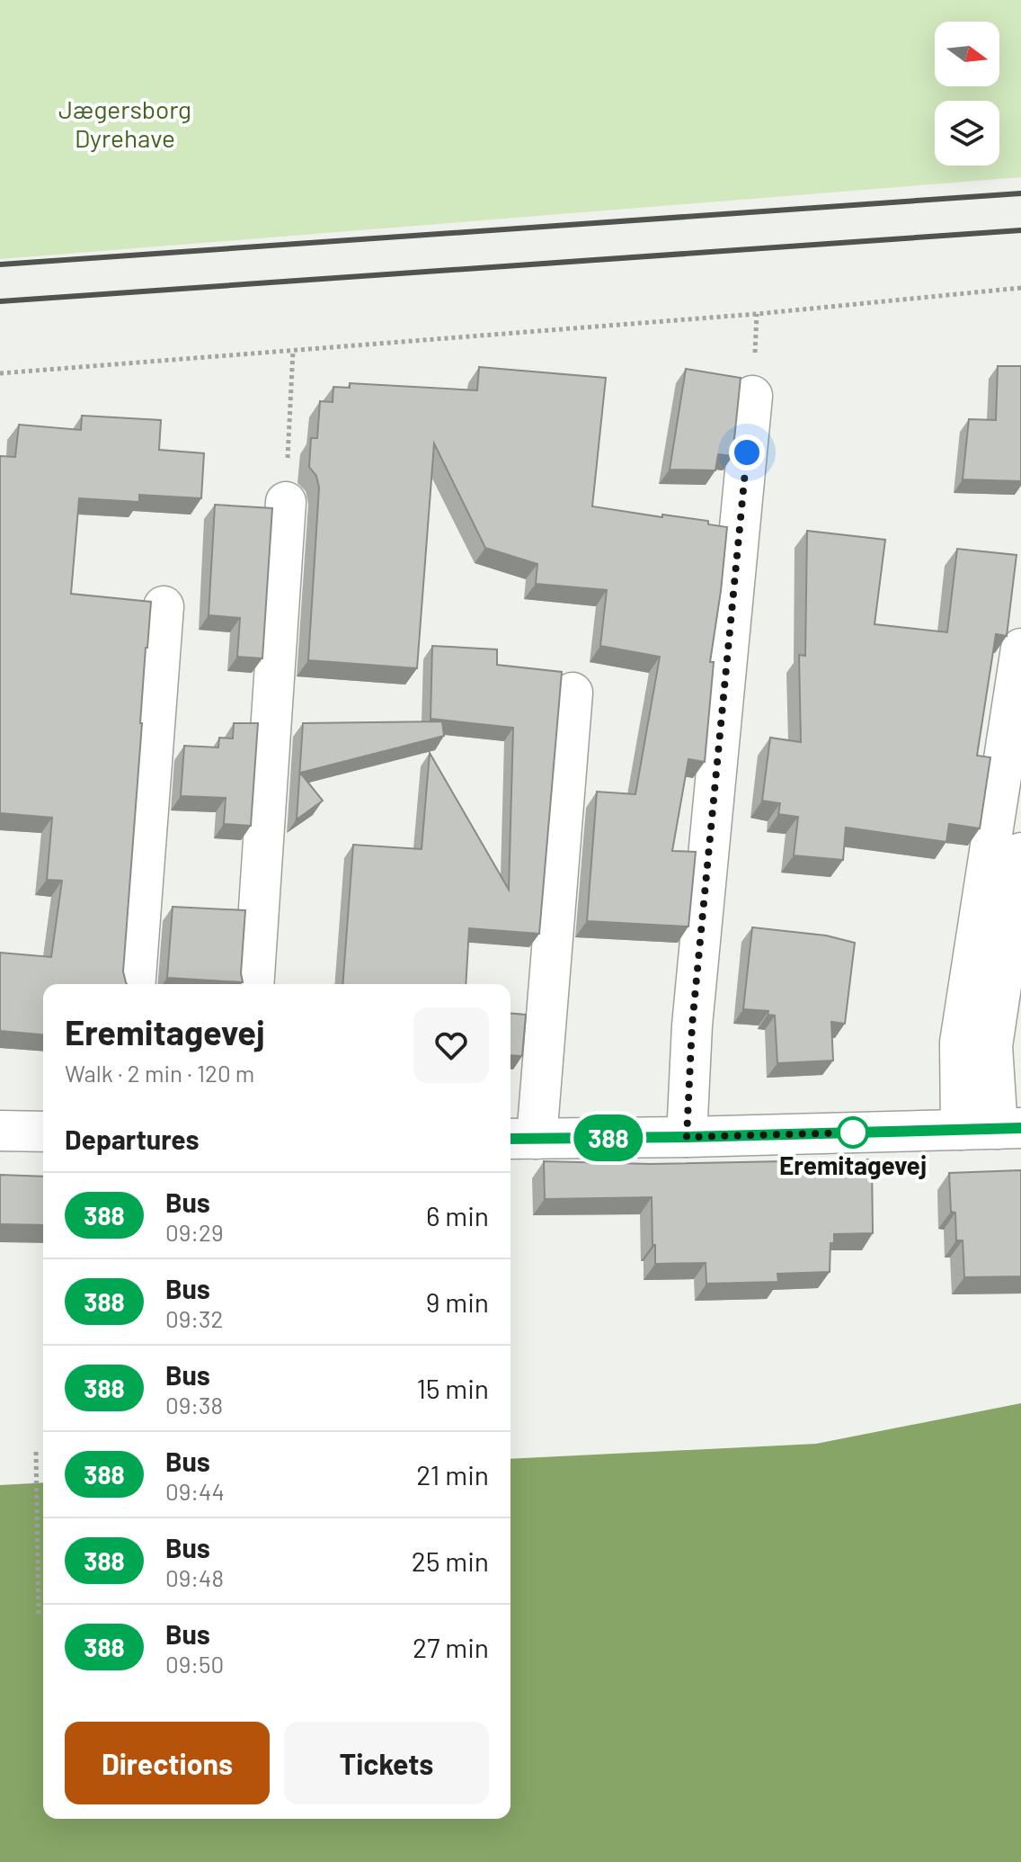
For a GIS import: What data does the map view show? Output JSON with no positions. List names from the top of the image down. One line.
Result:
{"parks":["Jægersborg Dyrehave"],"places":["Eremitagevej"],"lines":["bus line 388"],"north":"right","page":{"on_map":"388","heading":[["Eremitagevej","Walk · 2 min · 120 m"],"Departures"],"list":[{"mark":"388","name":"Bus","note":"09:29","value":"6 min"},{"mark":"388","name":"Bus","note":"09:32","value":"9 min"},{"mark":"388","name":"Bus","note":"09:38","value":"15 min"},{"mark":"388","name":"Bus","note":"09:44","value":"21 min"},{"mark":"388","name":"Bus","note":"09:48","value":"25 min"},{"mark":"388","name":"Bus","note":"09:50","value":"27 min"}],"buttons":["Directions","Tickets"]}}
